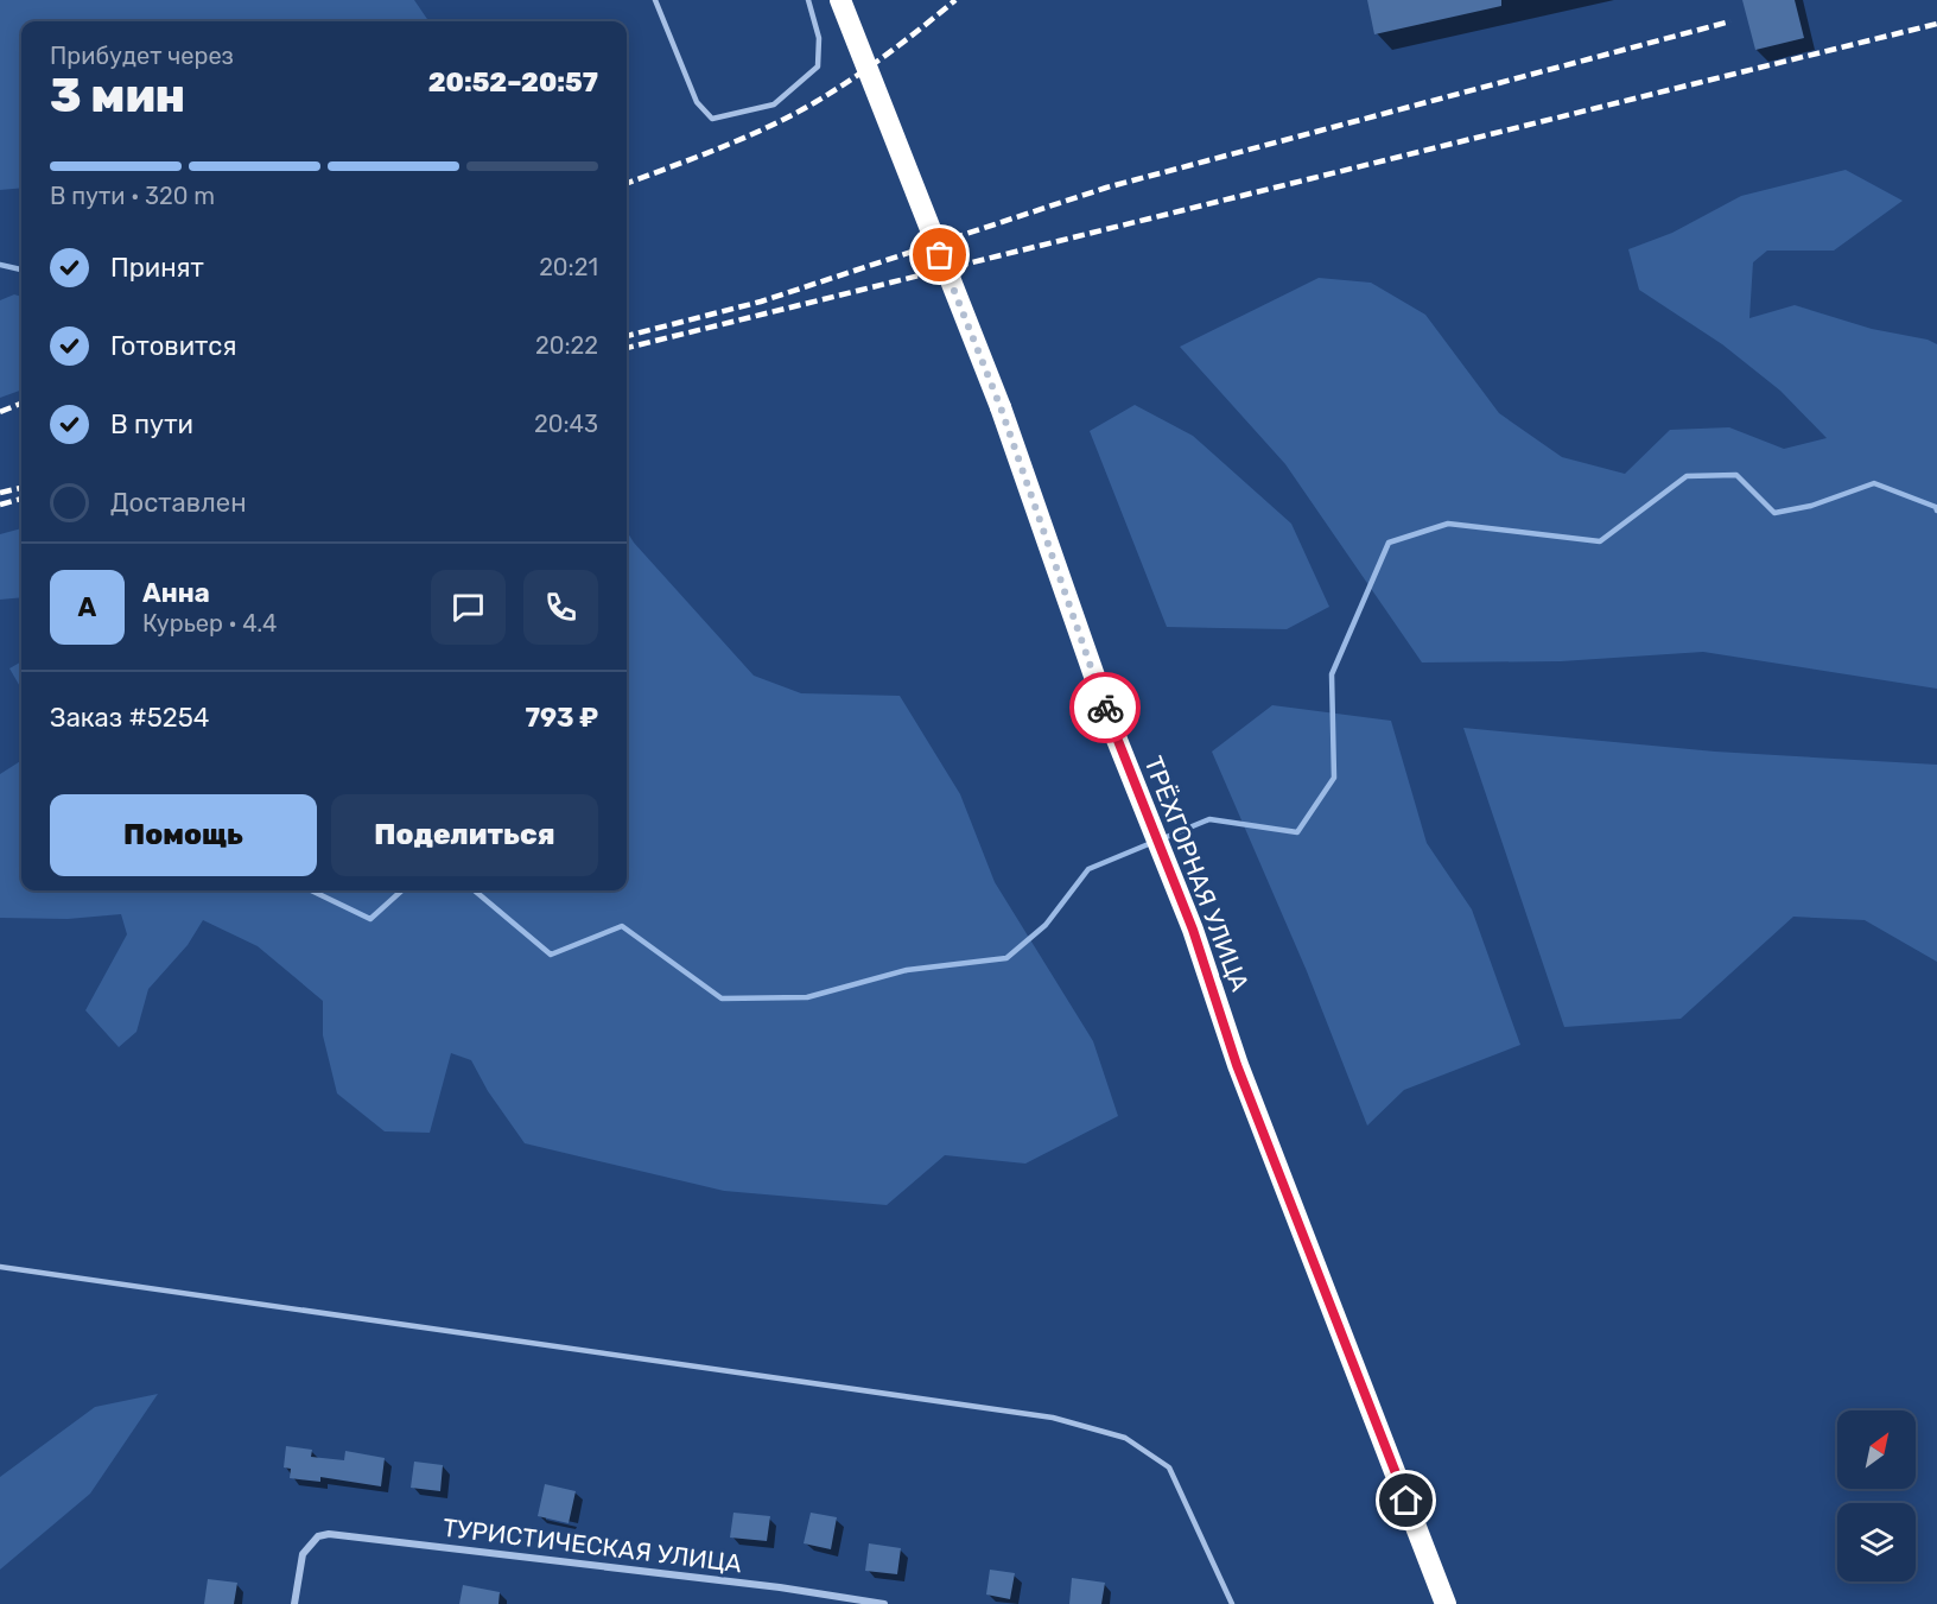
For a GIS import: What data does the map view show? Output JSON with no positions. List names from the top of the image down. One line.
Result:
{"streets":{"highway":["ТРЁХГОРНАЯ УЛИЦА"],"street":["ТУРИСТИЧЕСКАЯ УЛИЦА"]},"north":"top right","page":{"heading":["3 мин","Прибудет через","20:52–20:57"],"panel":["Анна","Курьер · 4.4","Заказ #5254","793 ₽"],"bar":"В пути · 320 m","list":[["Принят","20:21"],["Готовится","20:22"],["В пути","20:43"],"Доставлен"],"round":"А","buttons":["Помощь","Поделиться"]}}
